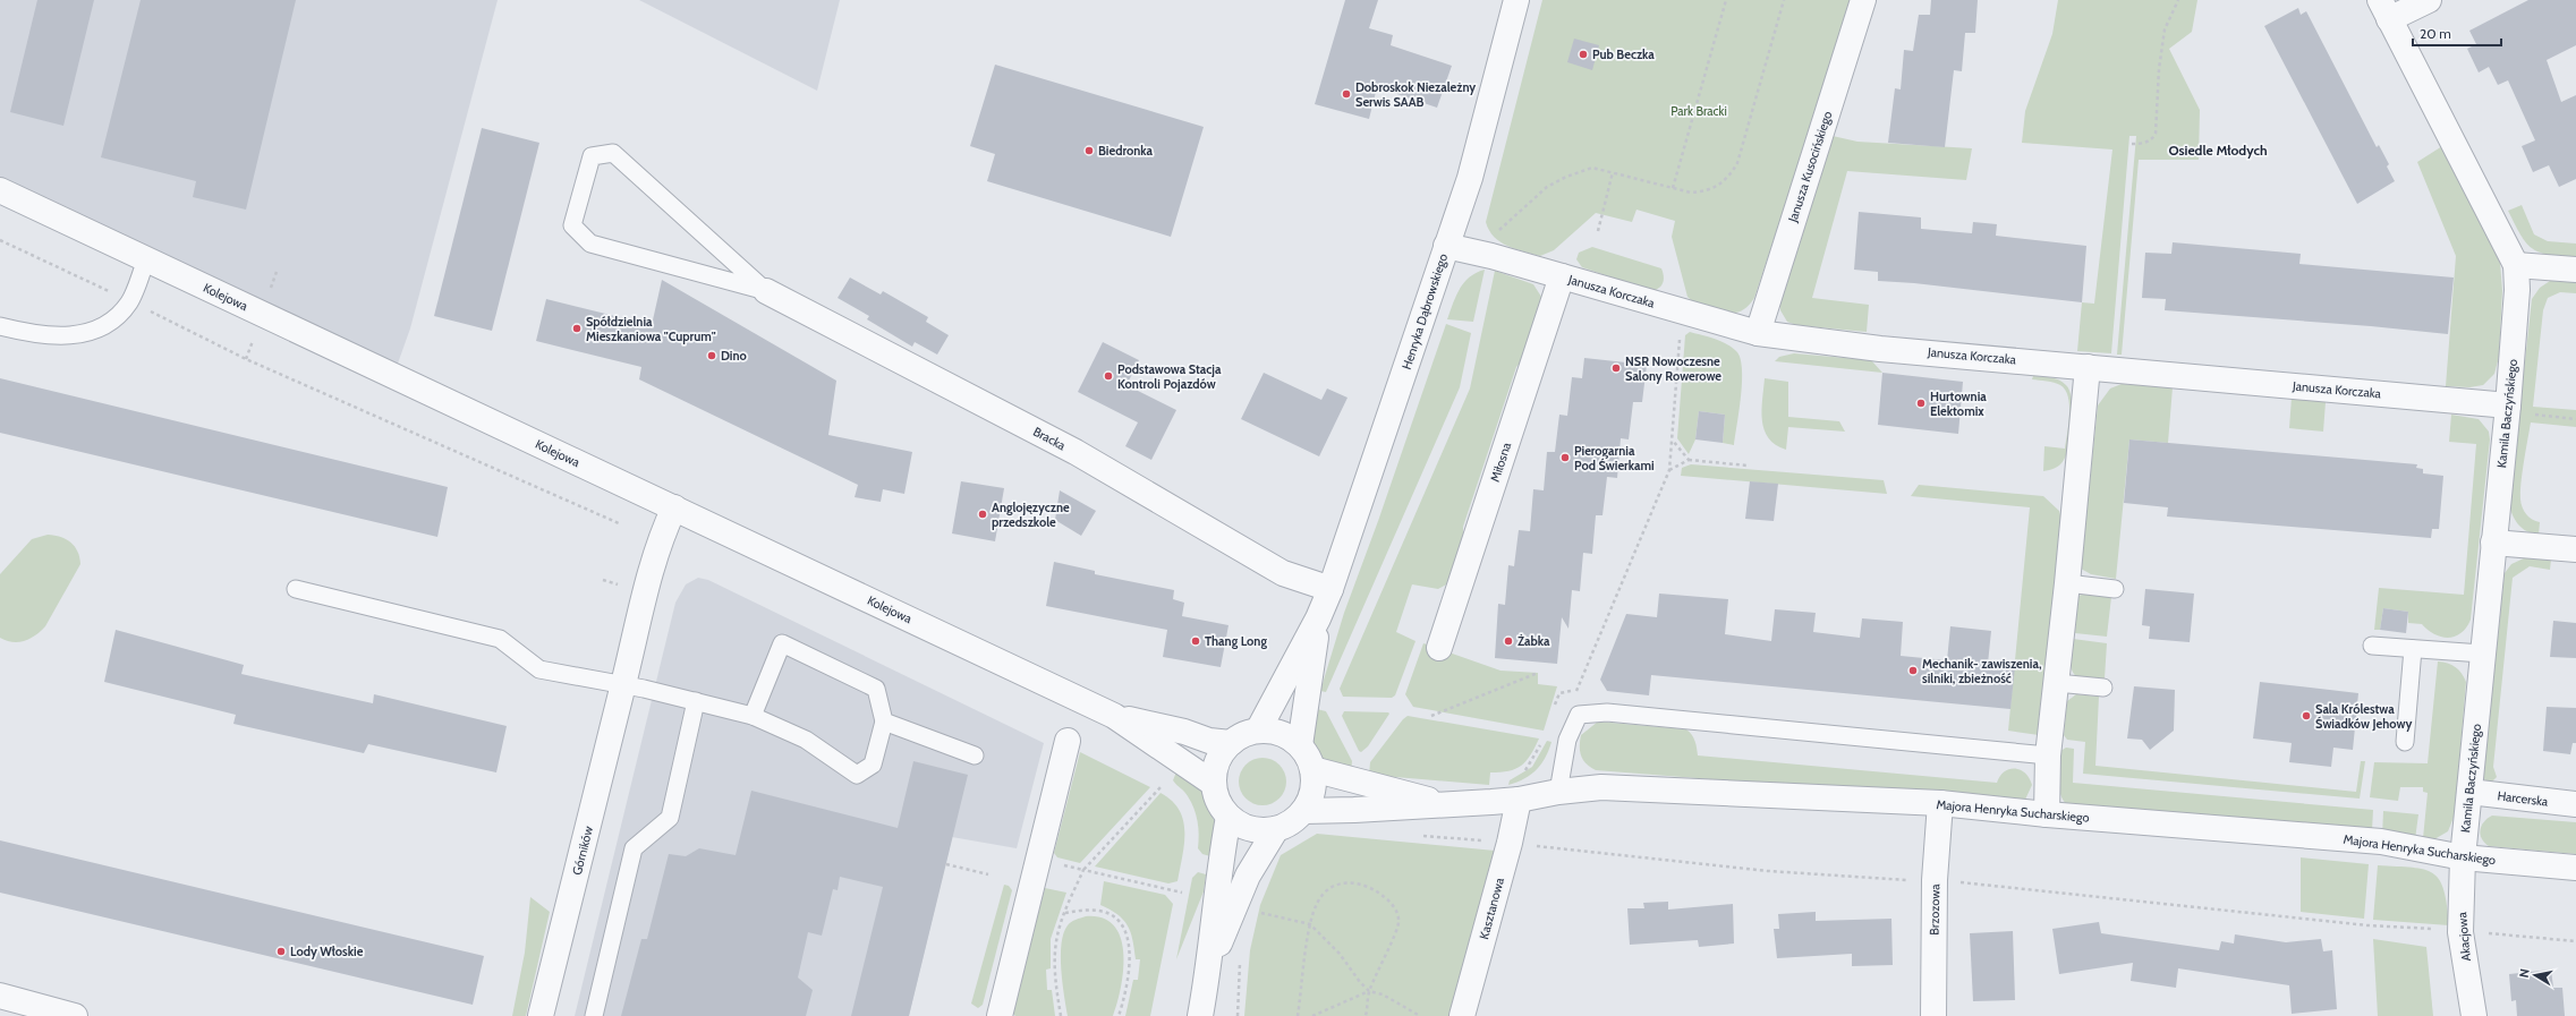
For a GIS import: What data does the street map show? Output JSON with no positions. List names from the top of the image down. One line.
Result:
{"streets":{"street":["Janusza Kusocińskiego","Janusza Korczaka","Kolejowa","Henryka Dąbrowskiego","Kamila Baczyńskiego","Bracka","Miłosna","Harcerska","Majora Henryka Sucharskiego","Górników","Kasztanowa","Brzozowa","Akacjowa"]},"crossings":[["Janusza Kusocińskiego","Janusza Korczaka"],["Janusza Korczaka","Henryka Dąbrowskiego"],["Janusza Korczaka","Kamila Baczyńskiego"],["Janusza Korczaka","Miłosna"],["Kolejowa","Henryka Dąbrowskiego"],["Kolejowa","Majora Henryka Sucharskiego"],["Kolejowa","Górników"],["Henryka Dąbrowskiego","Bracka"],["Henryka Dąbrowskiego","Majora Henryka Sucharskiego"],["Kamila Baczyńskiego","Harcerska"],["Kamila Baczyńskiego","Majora Henryka Sucharskiego"],["Kamila Baczyńskiego","Akacjowa"],["Majora Henryka Sucharskiego","Kasztanowa"],["Majora Henryka Sucharskiego","Brzozowa"],["Majora Henryka Sucharskiego","Akacjowa"]],"districts":["Osiedle Młodych"],"parks":["Park Bracki"],"places":["Pub Beczka","Dobroskok Niezależny Serwis SAAB","Biedronka","Spółdzielnia Mieszkaniowa \"Cuprum\"","Dino","NSR Nowoczesne Salony Rowerowe","Podstawowa Stacja Kontroli Pojazdów","Hurtownia Elektomix","Pierogarnia Pod Świerkami","Anglojęzyczne przedszkole","Thang Long","Żabka","Mechanik- zawiszenia, silniki, zbieżność","Sala Królestwa Świadków Jehowy","Lody Włoskie"],"scale_bar":"20 m","north":"left"}
